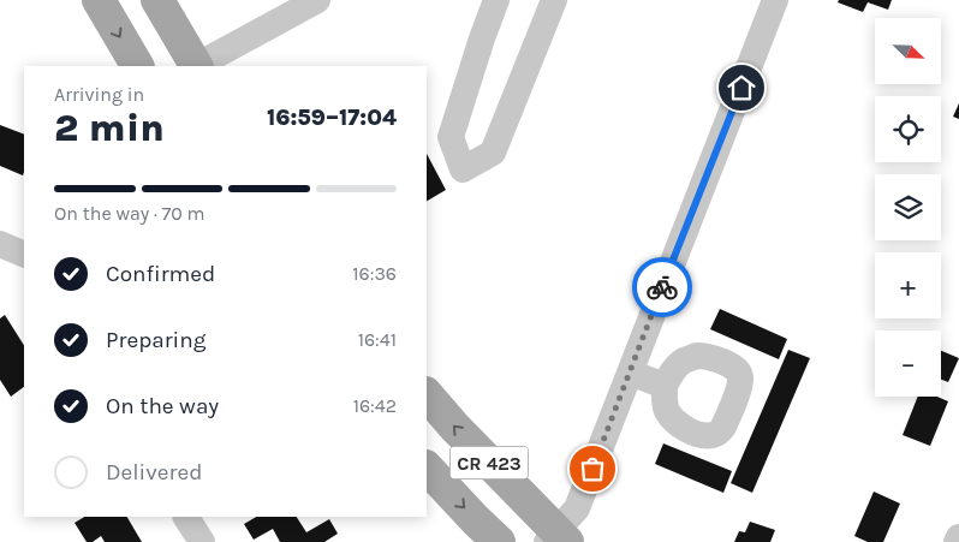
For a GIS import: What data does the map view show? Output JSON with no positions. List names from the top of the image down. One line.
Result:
{"streets":{"main road":["CR 423"]},"north":"bottom right","page":{"map_buttons":["+","−"],"heading":["2 min","Arriving in","16:59–17:04"],"bar":"On the way · 70 m","list":[["Confirmed","16:36"],["Preparing","16:41"],["On the way","16:42"],"Delivered"]}}
